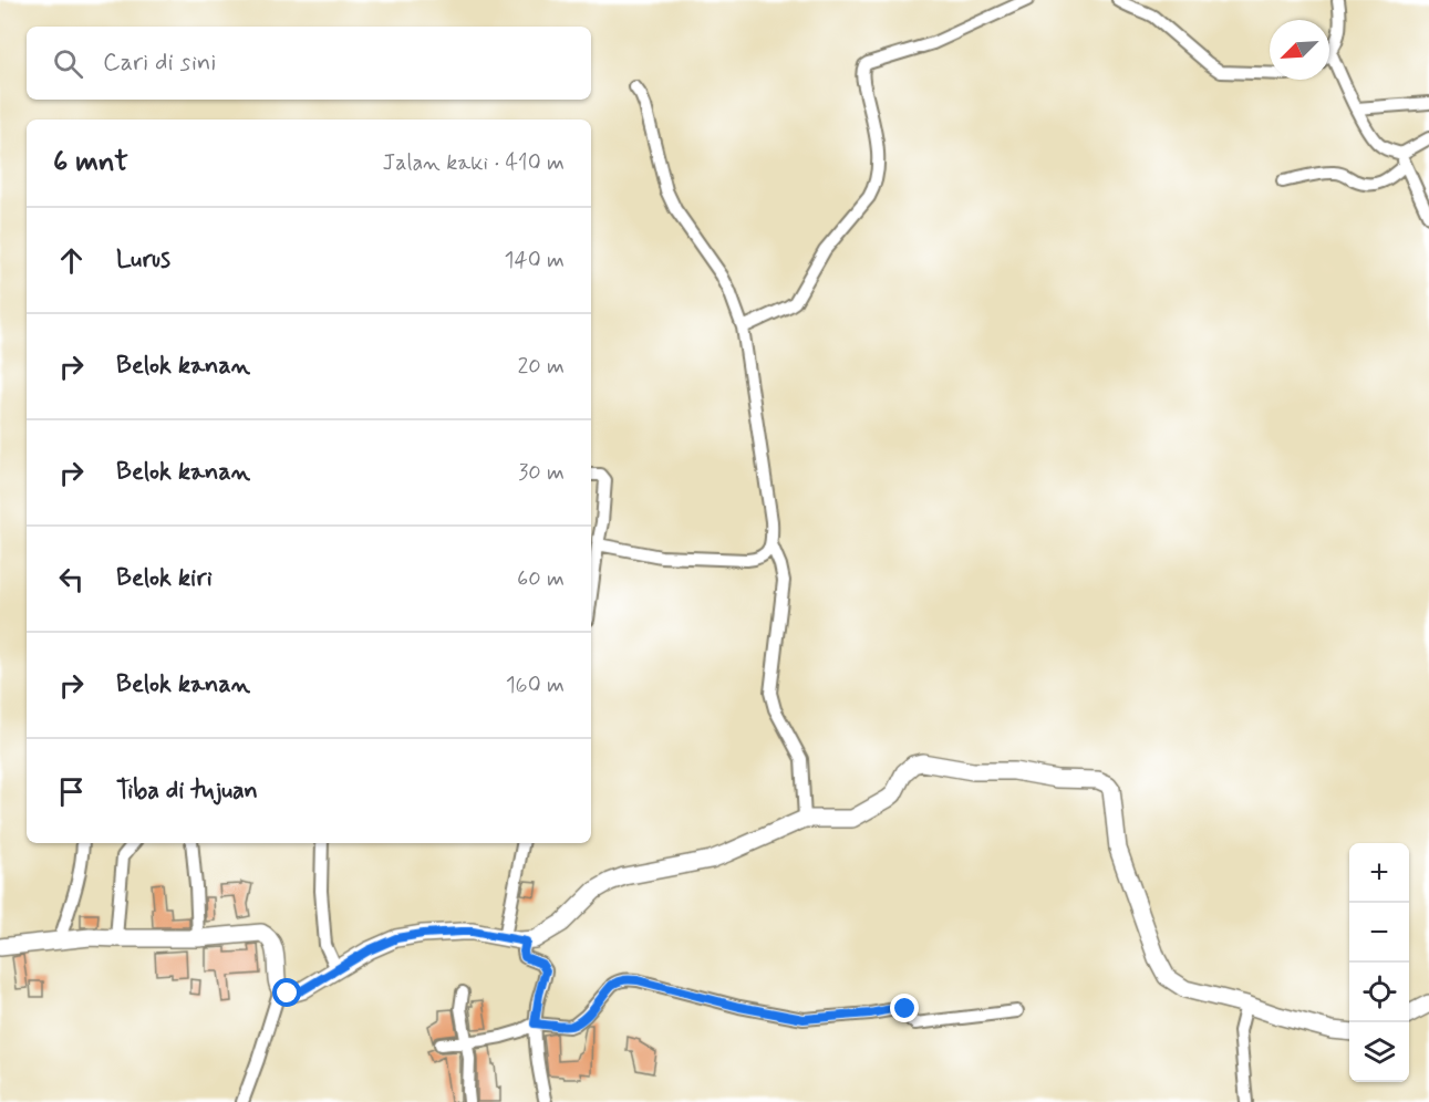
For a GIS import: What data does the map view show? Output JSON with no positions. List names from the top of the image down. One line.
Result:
{"north":"bottom left","page":{"search":"Cari di sini","heading":["6 mnt","Jalan kaki · 410 m"],"list":[["Lurus","140 m"],["Belok kanan","20 m"],["Belok kanan","30 m"],["Belok kiri","60 m"],["Belok kanan","160 m"],"Tiba di tujuan"],"map_buttons":["+","−"]}}
